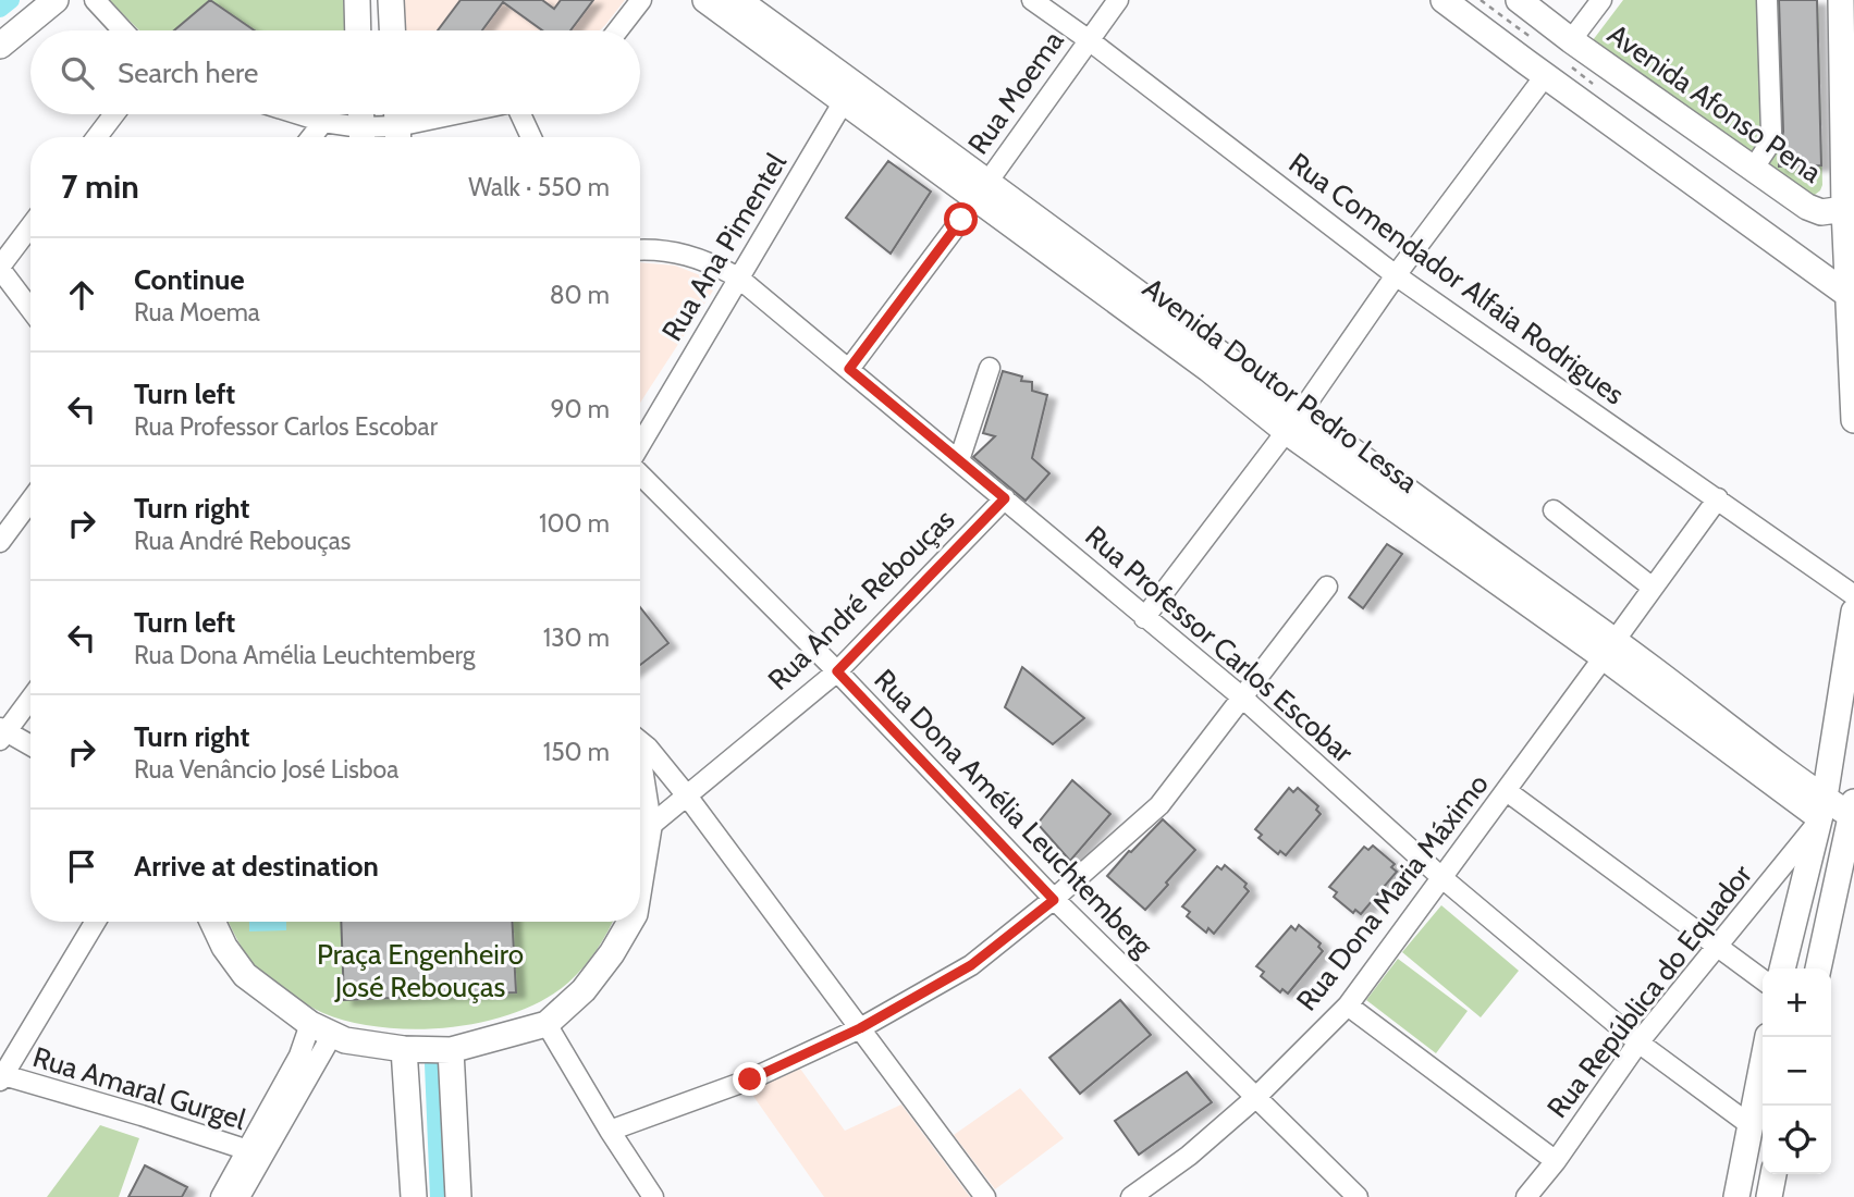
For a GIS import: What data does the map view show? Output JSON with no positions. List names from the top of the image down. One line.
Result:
{"streets":{"main road":["Avenida Afonso Pena","Avenida Doutor Pedro Lessa"],"street":["Rua Moema","Rua Ana Pimentel","Rua Comendador Alfaia Rodrigues","Rua André Rebouças","Rua Professor Carlos Escobar","Rua Dona Amélia Leuchtemberg","Rua Dona Maria Máximo","Rua República do Equador","Rua Amaral Gurgel"]},"crossings":[["Rua Moema","Rua Comendador Alfaia Rodrigues"],["Rua Moema","Avenida Doutor Pedro Lessa"],["Rua Moema","Rua Professor Carlos Escobar"],["Rua Ana Pimentel","Avenida Doutor Pedro Lessa"],["Rua Ana Pimentel","Rua Professor Carlos Escobar"],["Rua Comendador Alfaia Rodrigues","Rua Dona Maria Máximo"],["Avenida Doutor Pedro Lessa","Rua Dona Maria Máximo"],["Avenida Doutor Pedro Lessa","Rua República do Equador"],["Rua André Rebouças","Rua Professor Carlos Escobar"],["Rua André Rebouças","Rua Dona Amélia Leuchtemberg"],["Rua Professor Carlos Escobar","Rua Dona Maria Máximo"],["Rua Professor Carlos Escobar","Rua República do Equador"],["Rua Dona Amélia Leuchtemberg","Rua Dona Maria Máximo"]],"parks":["Praça Engenheiro José Rebouças"],"page":{"search":"Search here","heading":["7 min","Walk · 550 m"],"list":[["Continue","Rua Moema","80 m"],["Turn left","Rua Professor Carlos Escobar","90 m"],["Turn right","Rua André Rebouças","100 m"],["Turn left","Rua Dona Amélia Leuchtemberg","130 m"],["Turn right","Rua Venâncio José Lisboa","150 m"],"Arrive at destination"],"map_buttons":["+","−"]}}
